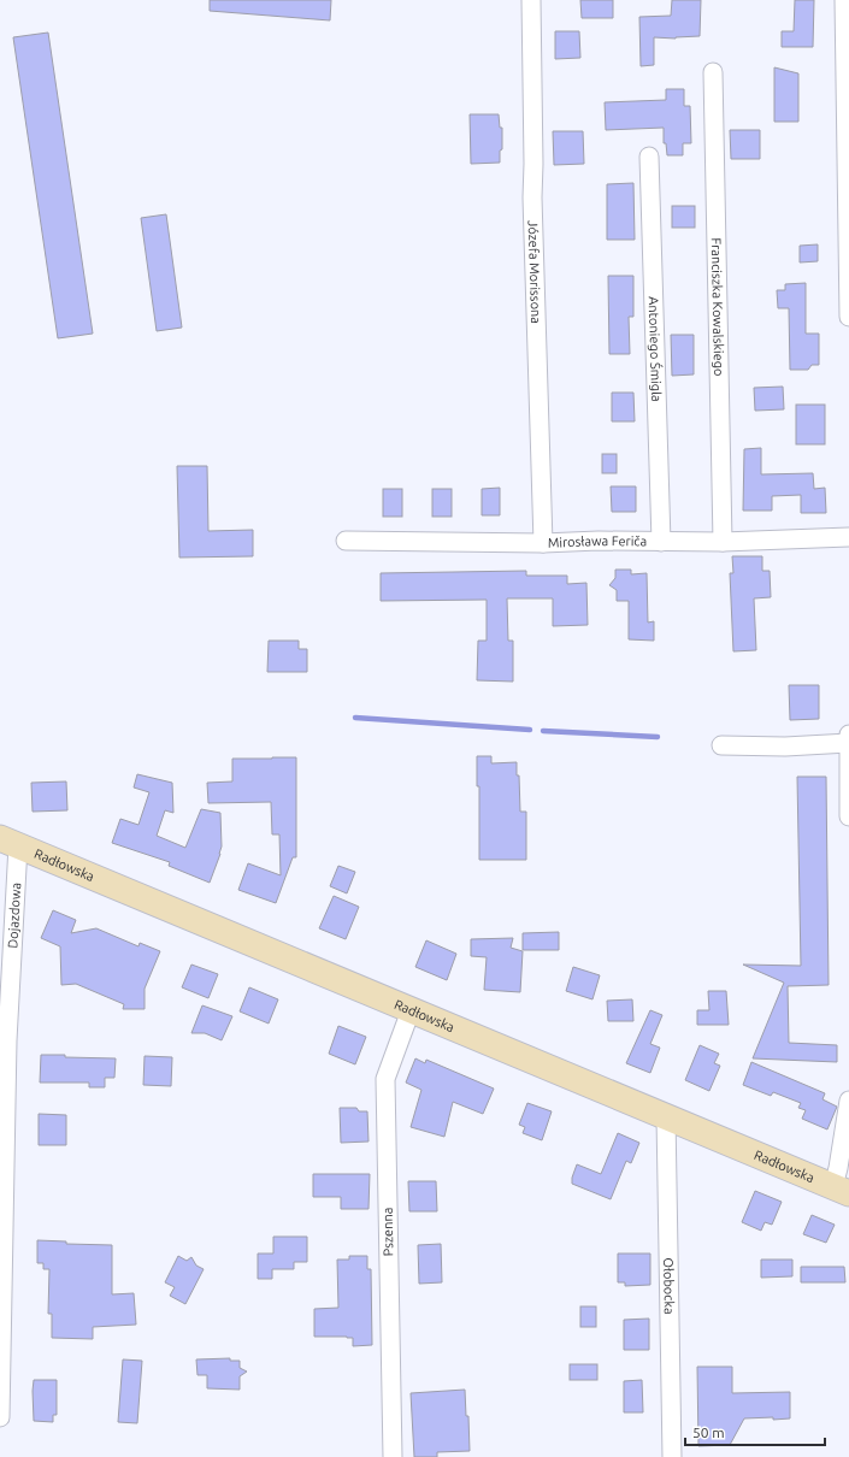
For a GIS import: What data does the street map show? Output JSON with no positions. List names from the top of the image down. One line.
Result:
{"streets":{"street":["Józefa Morissona","Franciszka Kowalskiego","Antoniego Śmigla","Mirosława Feriča","Radłowska","Dojazdowa","Pszenna","Ołobocka"]},"crossings":[["Józefa Morissona","Mirosława Feriča"],["Franciszka Kowalskiego","Mirosława Feriča"],["Antoniego Śmigla","Mirosława Feriča"],["Radłowska","Dojazdowa"],["Radłowska","Pszenna"],["Radłowska","Ołobocka"]],"scale_bar":"50 m"}
